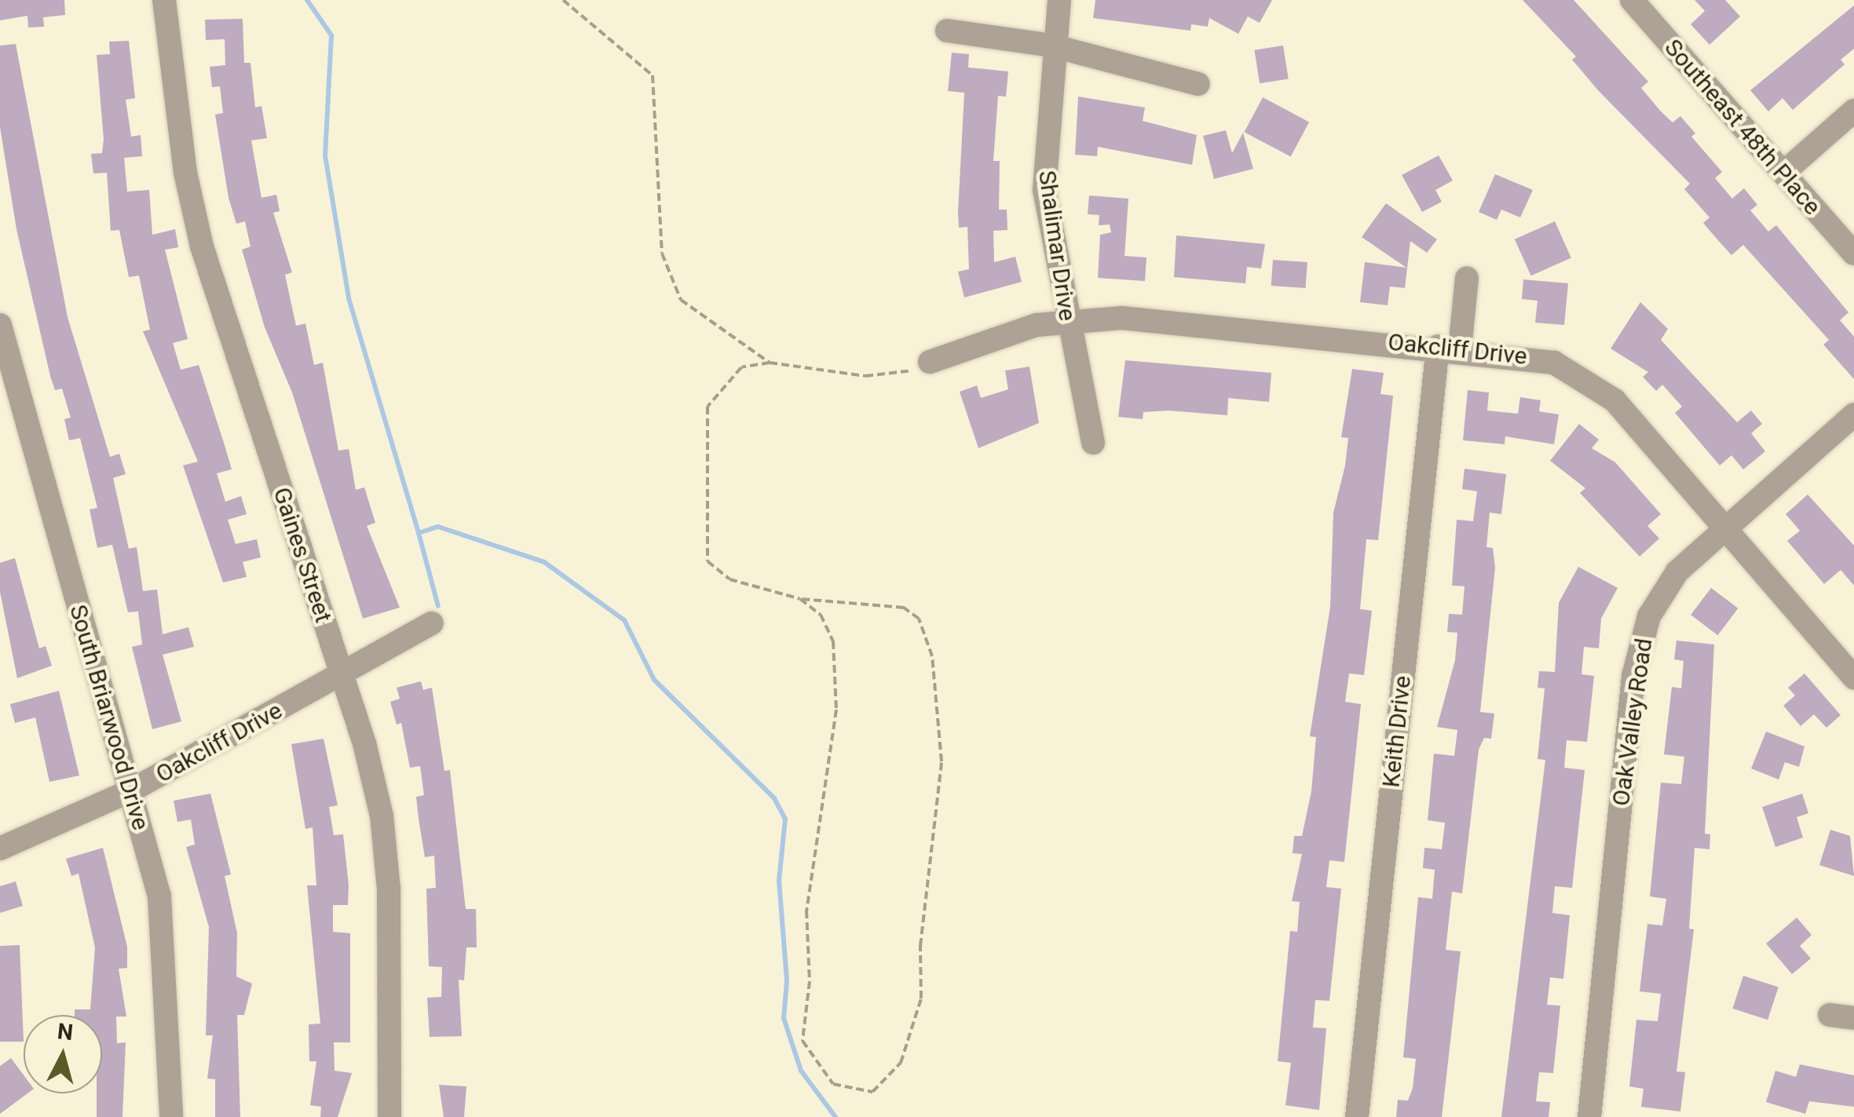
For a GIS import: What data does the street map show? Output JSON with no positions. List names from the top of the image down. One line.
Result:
{"streets":{"street":["Southeast 48th Place","Shalimar Drive","Oakcliff Drive","Gaines Street","South Briarwood Drive","Oak Valley Road","Keith Drive"]},"crossings":[["Shalimar Drive","Oakcliff Drive"],["Oakcliff Drive","Gaines Street"],["Oakcliff Drive","South Briarwood Drive"],["Oakcliff Drive","Oak Valley Road"],["Oakcliff Drive","Keith Drive"]],"north":"top"}
